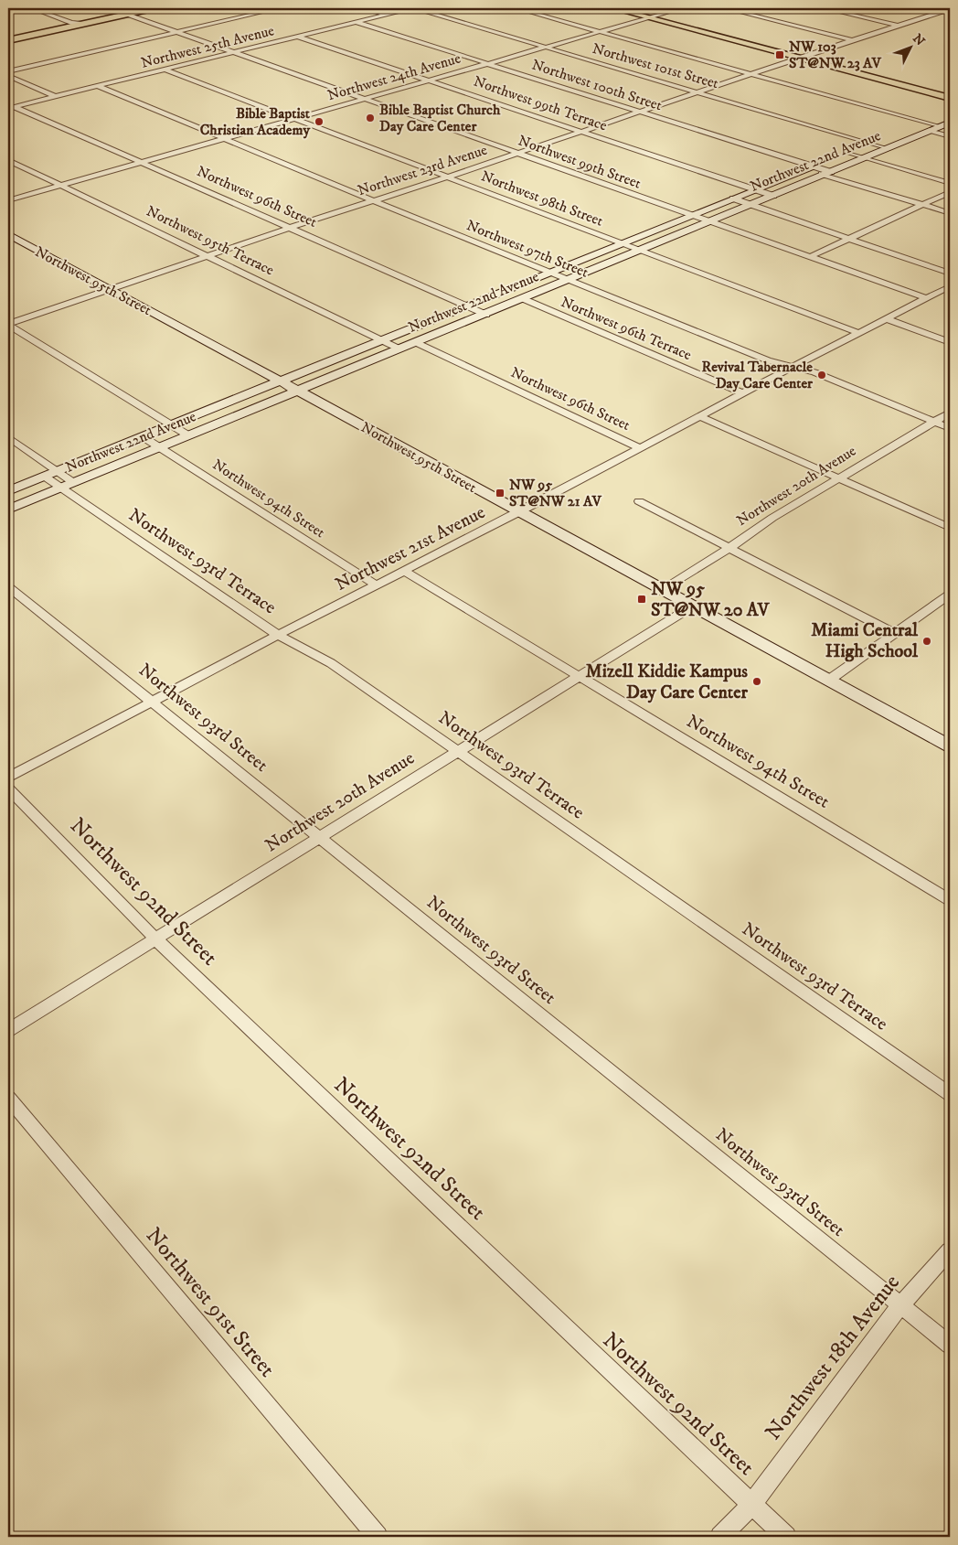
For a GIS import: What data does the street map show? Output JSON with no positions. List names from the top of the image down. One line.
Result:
{"streets":{"main road":["Northwest 22nd Avenue","Northwest 95th Street"],"street":["Northwest 25th Avenue","Northwest 101st Street","Northwest 24th Avenue","Northwest 100th Street","Northwest 99th Terrace","Northwest 99th Street","Northwest 23rd Avenue","Northwest 96th Street","Northwest 98th Street","Northwest 95th Terrace","Northwest 97th Street","Northwest 96th Terrace","Northwest 20th Avenue","Northwest 94th Street","Northwest 21st Avenue","Northwest 93rd Terrace","Northwest 93rd Street","Northwest 92nd Street","Northwest 91st Street","Northwest 18th Avenue"]},"crossings":[["Northwest 25th Avenue","Northwest 101st Street"],["Northwest 25th Avenue","Northwest 100th Street"],["Northwest 25th Avenue","Northwest 99th Terrace"],["Northwest 25th Avenue","Northwest 99th Street"],["Northwest 25th Avenue","Northwest 96th Street"],["Northwest 25th Avenue","Northwest 98th Street"],["Northwest 25th Avenue","Northwest 97th Street"],["Northwest 101st Street","Northwest 24th Avenue"],["Northwest 101st Street","Northwest 22nd Avenue"],["Northwest 101st Street","Northwest 23rd Avenue"],["Northwest 24th Avenue","Northwest 100th Street"],["Northwest 24th Avenue","Northwest 99th Terrace"],["Northwest 24th Avenue","Northwest 99th Street"],["Northwest 24th Avenue","Northwest 96th Street"],["Northwest 24th Avenue","Northwest 98th Street"],["Northwest 24th Avenue","Northwest 95th Terrace"],["Northwest 24th Avenue","Northwest 97th Street"],["Northwest 100th Street","Northwest 22nd Avenue"],["Northwest 100th Street","Northwest 23rd Avenue"],["Northwest 99th Terrace","Northwest 22nd Avenue"],["Northwest 99th Terrace","Northwest 23rd Avenue"],["Northwest 22nd Avenue","Northwest 99th Street"],["Northwest 22nd Avenue","Northwest 96th Street"],["Northwest 22nd Avenue","Northwest 98th Street"],["Northwest 22nd Avenue","Northwest 95th Terrace"],["Northwest 22nd Avenue","Northwest 97th Street"],["Northwest 22nd Avenue","Northwest 95th Street"],["Northwest 22nd Avenue","Northwest 96th Terrace"],["Northwest 22nd Avenue","Northwest 94th Street"],["Northwest 22nd Avenue","Northwest 93rd Terrace"],["Northwest 99th Street","Northwest 23rd Avenue"],["Northwest 99th Street","Northwest 21st Avenue"],["Northwest 23rd Avenue","Northwest 96th Street"],["Northwest 23rd Avenue","Northwest 98th Street"],["Northwest 23rd Avenue","Northwest 95th Terrace"],["Northwest 23rd Avenue","Northwest 97th Street"],["Northwest 23rd Avenue","Northwest 95th Street"],["Northwest 96th Street","Northwest 21st Avenue"],["Northwest 98th Street","Northwest 21st Avenue"],["Northwest 97th Street","Northwest 20th Avenue"],["Northwest 97th Street","Northwest 21st Avenue"],["Northwest 95th Street","Northwest 20th Avenue"],["Northwest 95th Street","Northwest 21st Avenue"],["Northwest 96th Terrace","Northwest 21st Avenue"],["Northwest 20th Avenue","Northwest 94th Street"],["Northwest 20th Avenue","Northwest 93rd Terrace"],["Northwest 20th Avenue","Northwest 93rd Street"],["Northwest 20th Avenue","Northwest 92nd Street"],["Northwest 94th Street","Northwest 21st Avenue"],["Northwest 21st Avenue","Northwest 93rd Terrace"],["Northwest 21st Avenue","Northwest 93rd Street"],["Northwest 93rd Street","Northwest 18th Avenue"],["Northwest 92nd Street","Northwest 18th Avenue"]],"places":{"transit":["NW 103 ST@NW 23 AV","NW 95 ST@NW 21 AV","NW 95 ST@NW 20 AV"],"other":["Bible Baptist Church Day Care Center","Bible Baptist Christian Academy","Revival Tabernacle Day Care Center","Miami Central High School","Mizell Kiddie Kampus Day Care Center"]},"north":"top right"}
